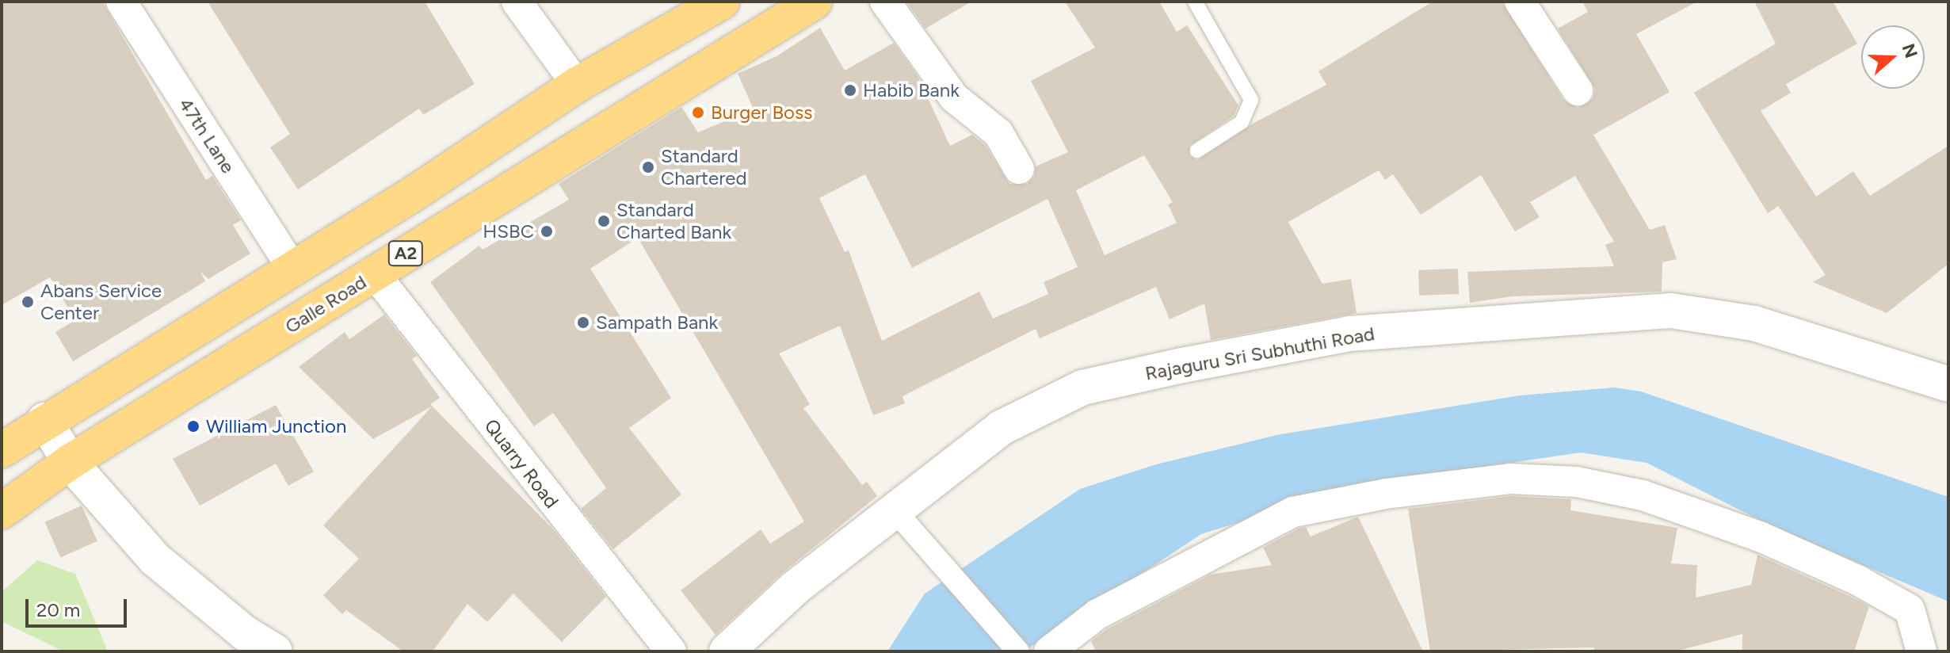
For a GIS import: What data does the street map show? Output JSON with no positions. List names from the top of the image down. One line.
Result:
{"streets":{"highway":["A2","Galle Road"],"street":["47th Lane","Rajaguru Sri Subhuthi Road","Quarry Road"]},"crossings":[["47th Lane","A2"],["Galle Road","Quarry Road"]],"places":["Habib Bank","Burger Boss","Standard Chartered","Standard Charted Bank","HSBC","Abans Service Center","Sampath Bank","William Junction"],"scale_bar":"20 m","north":"right"}
